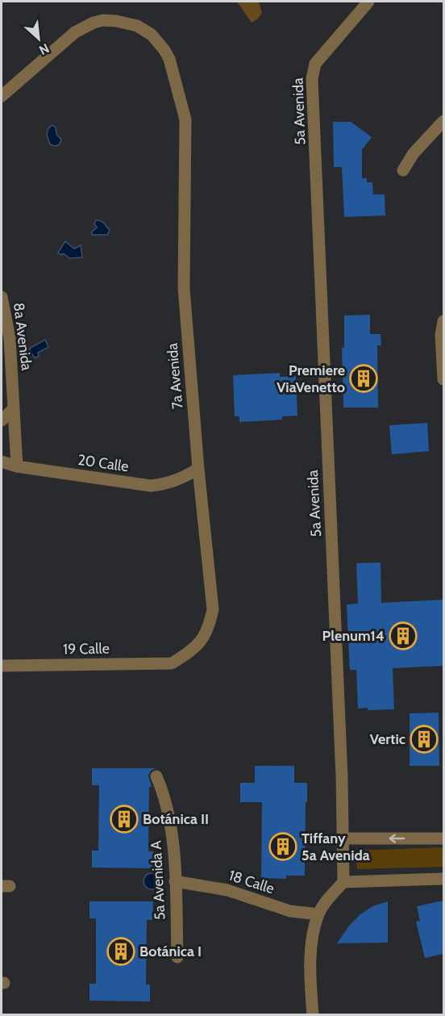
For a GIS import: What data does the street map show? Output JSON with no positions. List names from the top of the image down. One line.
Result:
{"streets":{"street":["5a Avenida","8a Avenida","7a Avenida","20 Calle","19 Calle","5a Avenida A","18 Calle"]},"crossings":[["8a Avenida","20 Calle"],["7a Avenida","20 Calle"],["7a Avenida","19 Calle"],["5a Avenida A","18 Calle"]],"places":{"building":["Premiere ViaVenetto","Plenum14","Vertic","Botánica II","Tiffany 5a Avenida","Botánica I"]},"north":"bottom right"}
